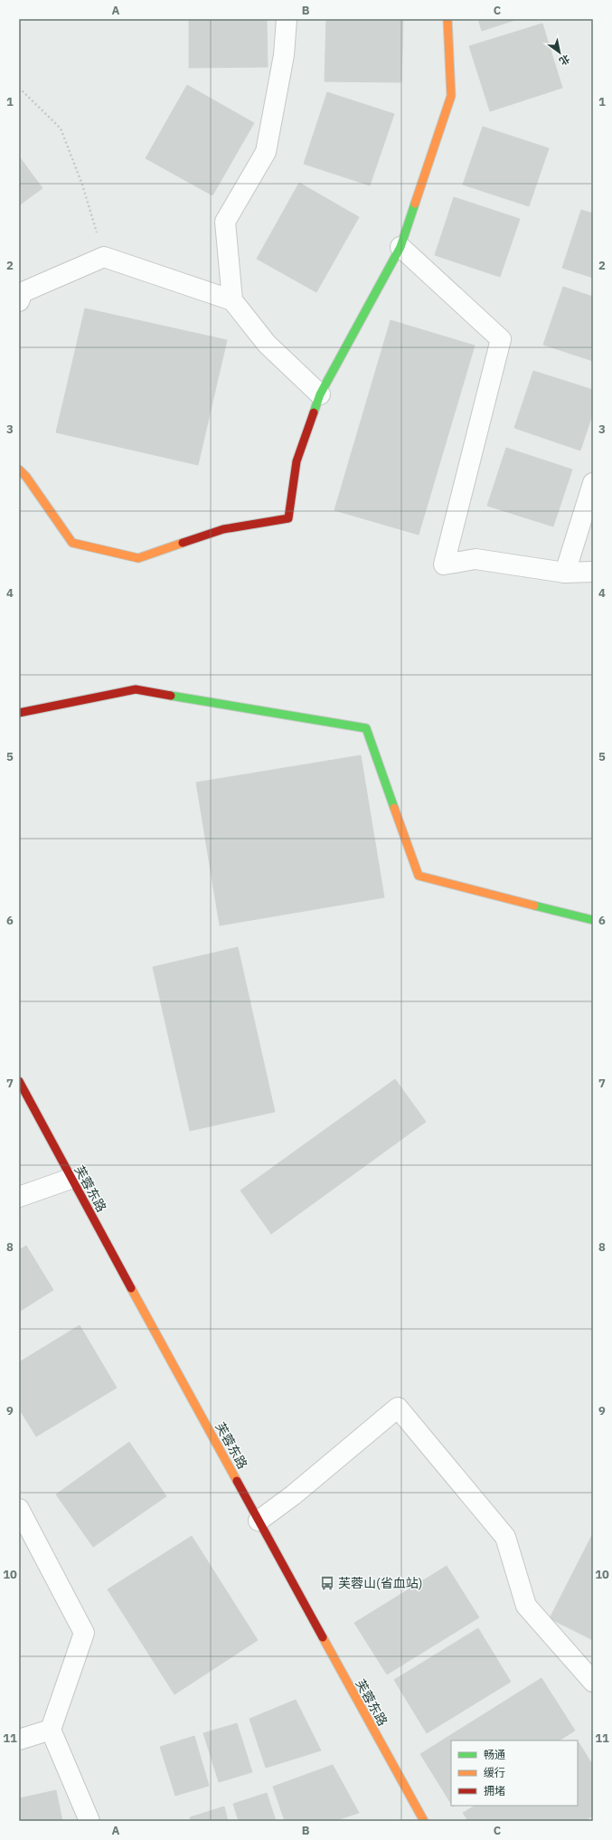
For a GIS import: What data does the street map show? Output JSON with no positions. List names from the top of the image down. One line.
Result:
{"streets":{"street":["芙蓉东路"]},"places":{"bus stop":["芙蓉山(省血站)"]},"legend":["畅通","缓行","拥堵"],"north":"bottom right","grid":{"columns":["A","B","C"],"rows":["1","2","3","4","5","6","7","8","9","10","11"]}}
